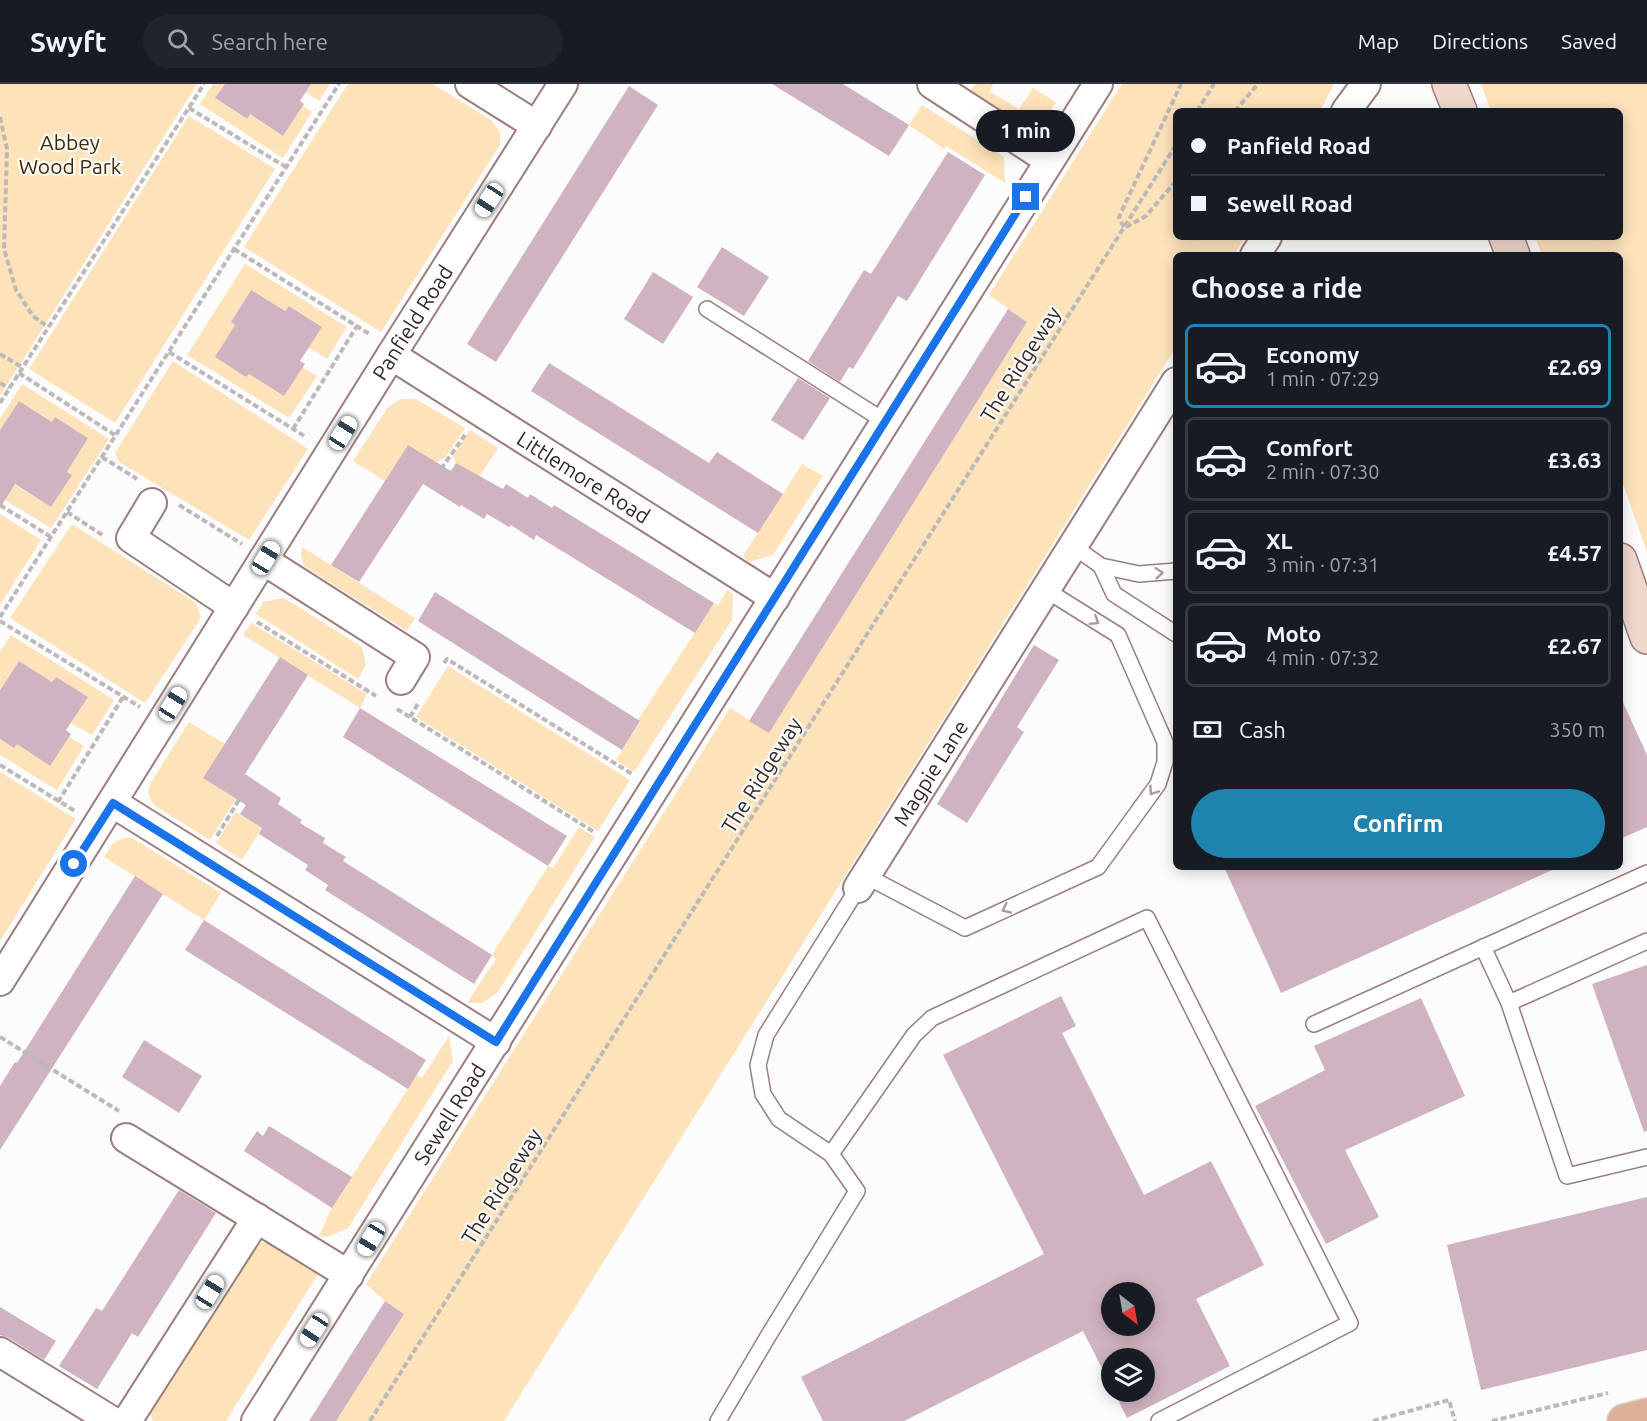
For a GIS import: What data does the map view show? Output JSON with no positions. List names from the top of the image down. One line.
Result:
{"streets":{"street":["Panfield Road","Littlemore Road","Magpie Lane","Sewell Road"],"path":["The Ridgeway"]},"crossings":[["Panfield Road","Littlemore Road"],["Littlemore Road","Sewell Road"]],"parks":["Abbey Wood Park"],"north":"bottom right","page":{"header":"Swyft","search":"Search here","nav":["Map","Directions","Saved"],"banner":["Panfield Road","Sewell Road"],"bubble":"1 min","heading":"Choose a ride","list":[{"name":"Economy","note":"1 min · 07:29","value":"£2.69"},{"name":"Comfort","note":"2 min · 07:30","value":"£3.63"},{"name":"XL","note":"3 min · 07:31","value":"£4.57"},{"name":"Moto","note":"4 min · 07:32","value":"£2.67"}],"pay":["Cash","350 m"],"buttons":"Confirm"}}
